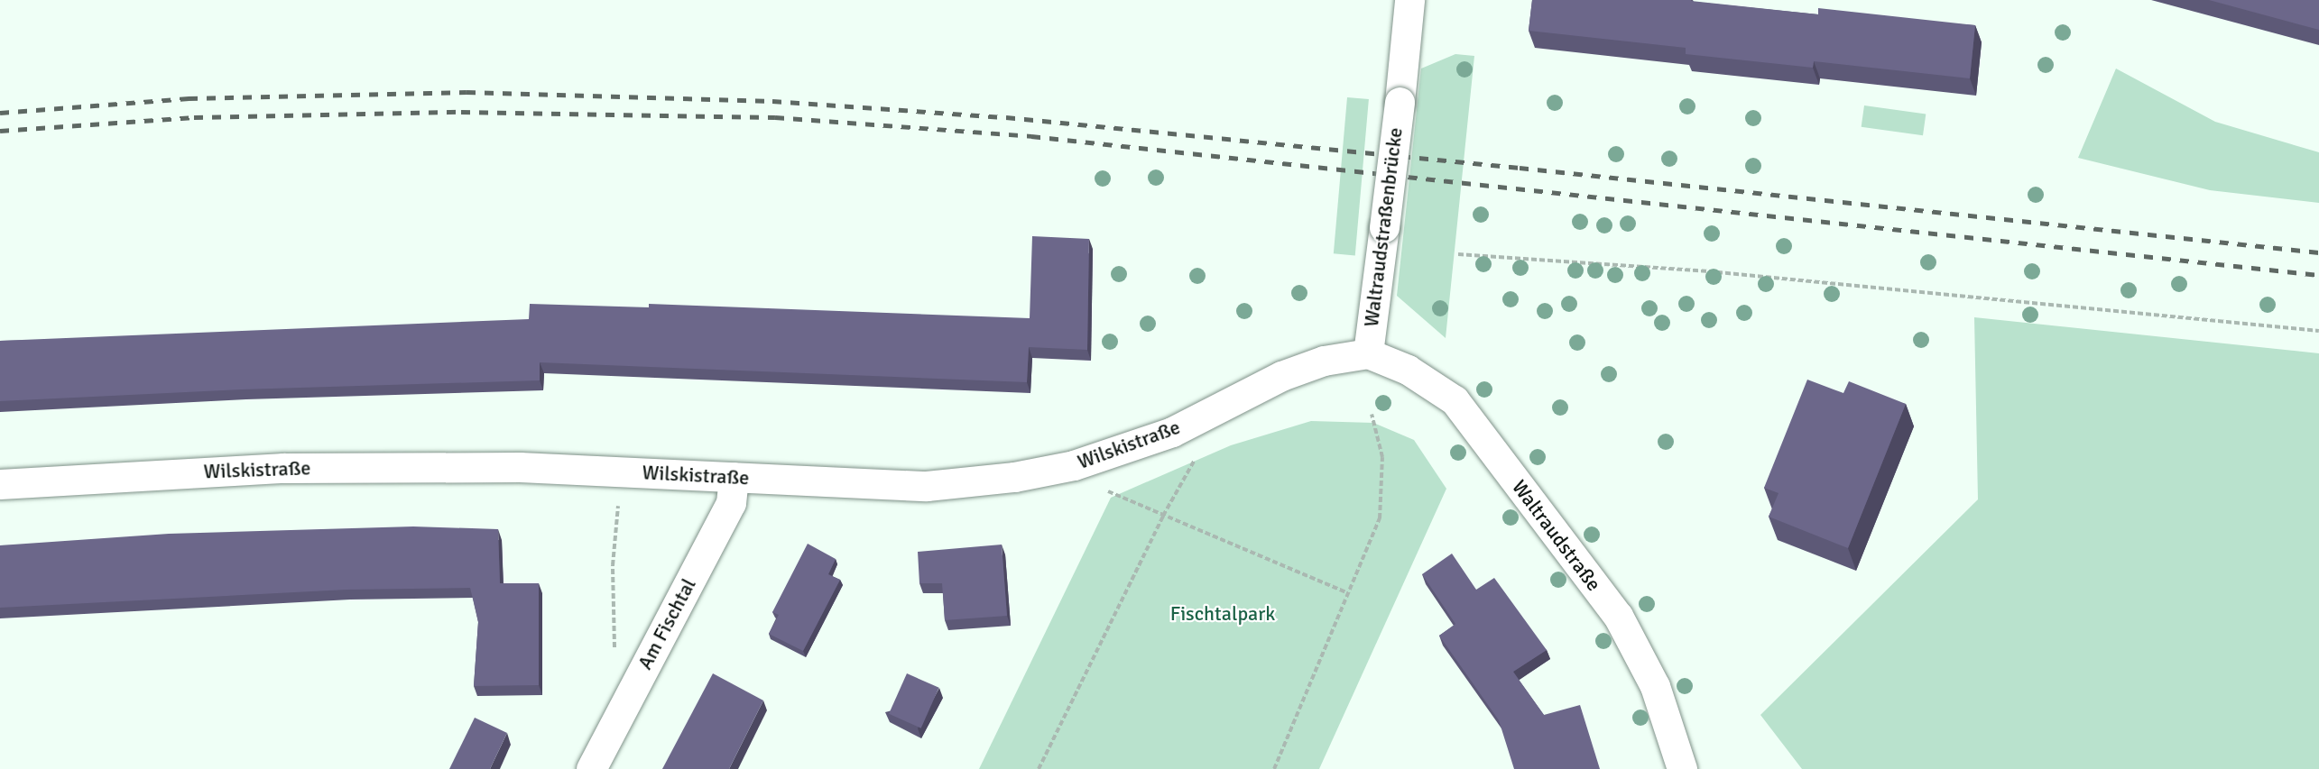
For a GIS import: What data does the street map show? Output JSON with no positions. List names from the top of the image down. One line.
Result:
{"streets":{"street":["Waltraudstraßenbrücke","Wilskistraße","Waltraudstraße","Am Fischtal"]},"crossings":[["Waltraudstraßenbrücke","Wilskistraße"],["Waltraudstraßenbrücke","Waltraudstraße"],["Wilskistraße","Waltraudstraße"],["Wilskistraße","Am Fischtal"]],"parks":["Fischtalpark"]}
